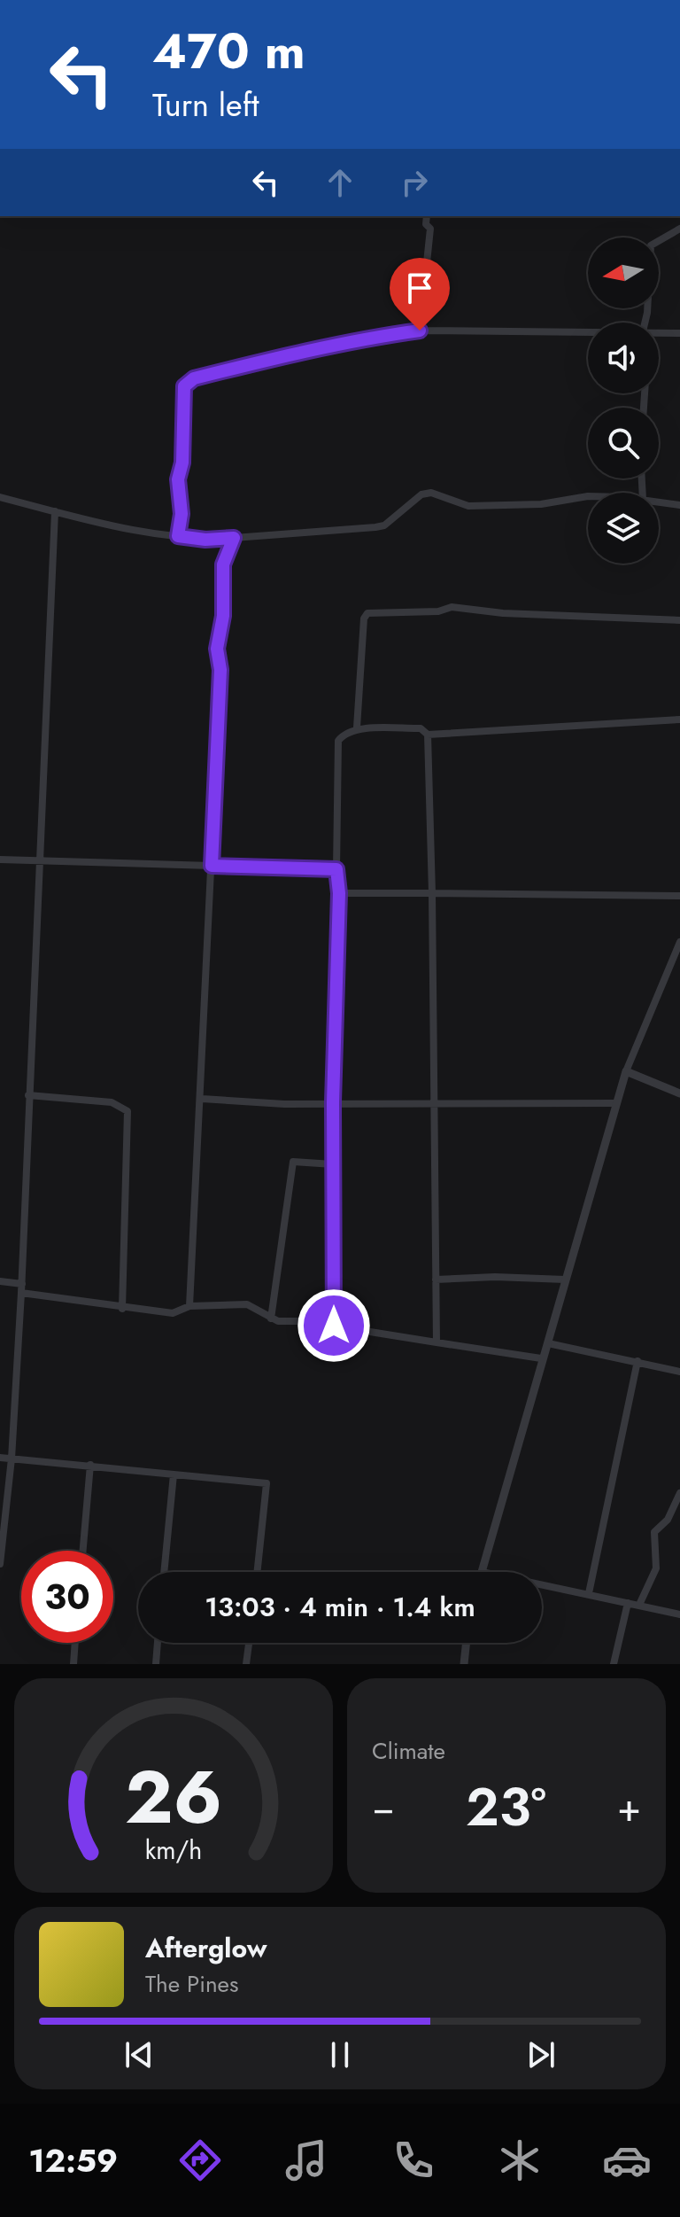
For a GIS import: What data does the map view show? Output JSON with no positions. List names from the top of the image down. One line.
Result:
{"north":"left","page":{"turn":["470 m","Turn left"],"limit":"30","trip":"13:03 · 4 min · 1.4 km","tile":"Climate","heat":["−","23°","+"],"song":["Afterglow","The Pines"],"tabs":"12:59","gauge":["26","km/h"]}}
